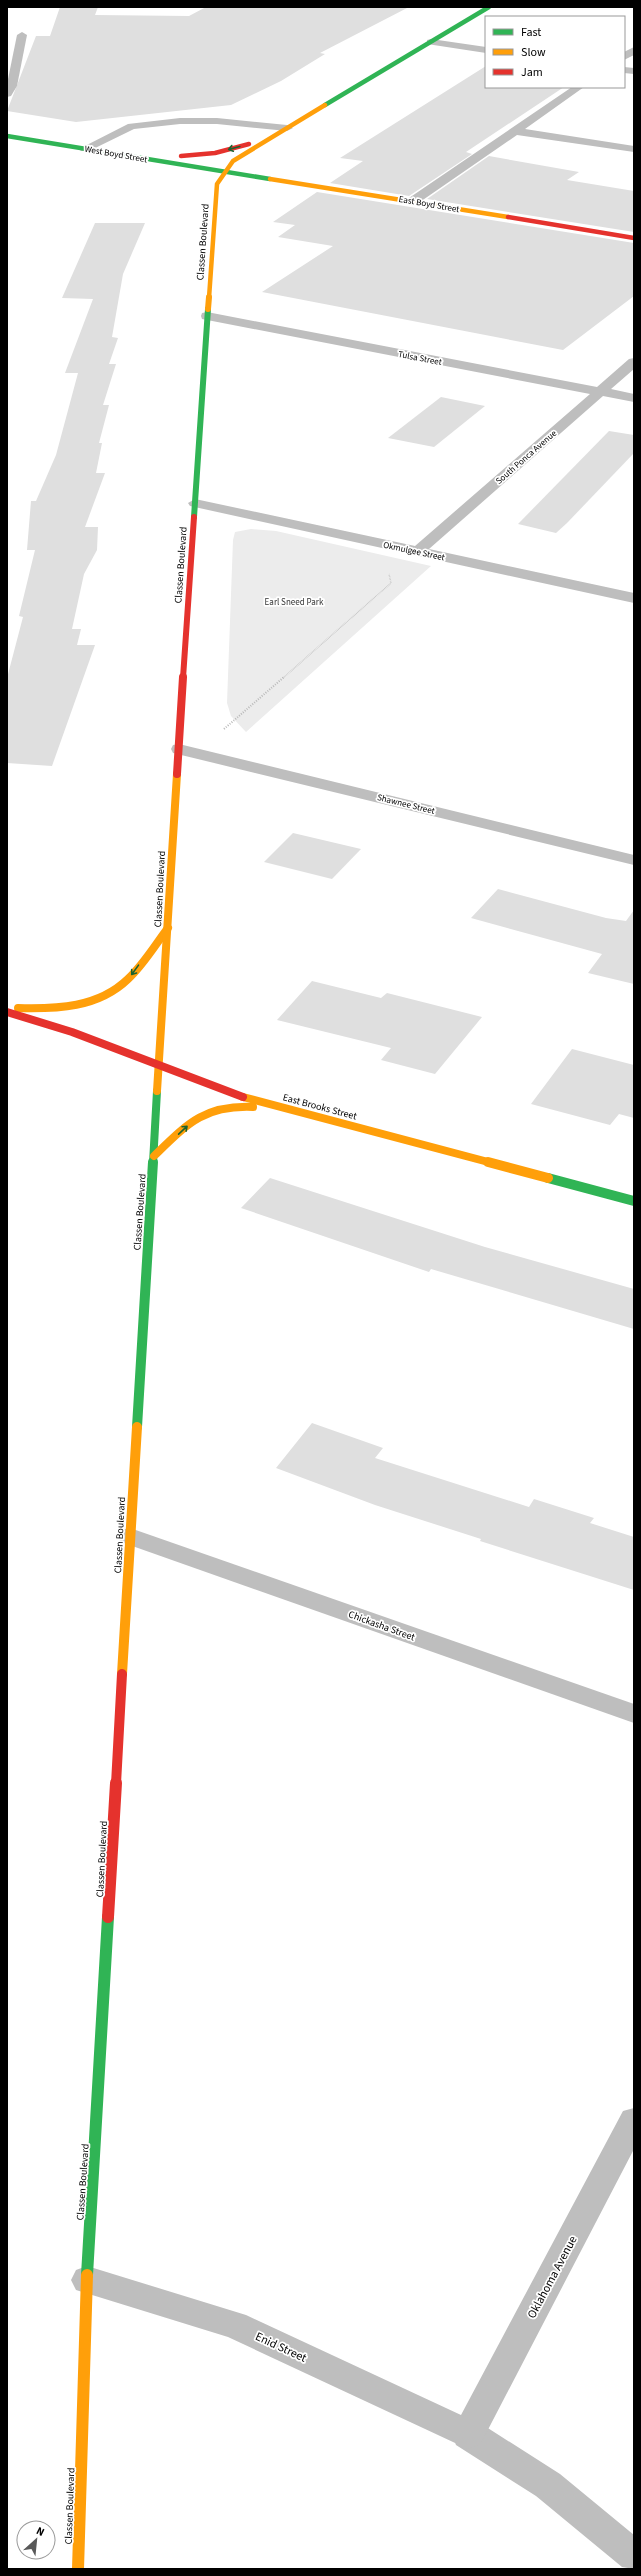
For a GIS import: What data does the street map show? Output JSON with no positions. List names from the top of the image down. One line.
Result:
{"streets":{"main road":["West Boyd Street","East Boyd Street","Classen Boulevard","East Brooks Street"],"street":["Tulsa Street","South Ponca Avenue","Okmulgee Street","Shawnee Street","Chickasha Street","Oklahoma Avenue","Enid Street"]},"crossings":[["West Boyd Street","East Boyd Street"],["West Boyd Street","Classen Boulevard"],["East Boyd Street","Classen Boulevard"],["Classen Boulevard","Tulsa Street"],["Classen Boulevard","Okmulgee Street"],["Classen Boulevard","Shawnee Street"],["Classen Boulevard","East Brooks Street"],["Classen Boulevard","Chickasha Street"],["Classen Boulevard","Enid Street"],["Tulsa Street","South Ponca Avenue"],["South Ponca Avenue","Okmulgee Street"],["Oklahoma Avenue","Enid Street"]],"parks":["Earl Sneed Park"],"legend":["Fast","Slow","Jam"],"north":"top right"}
